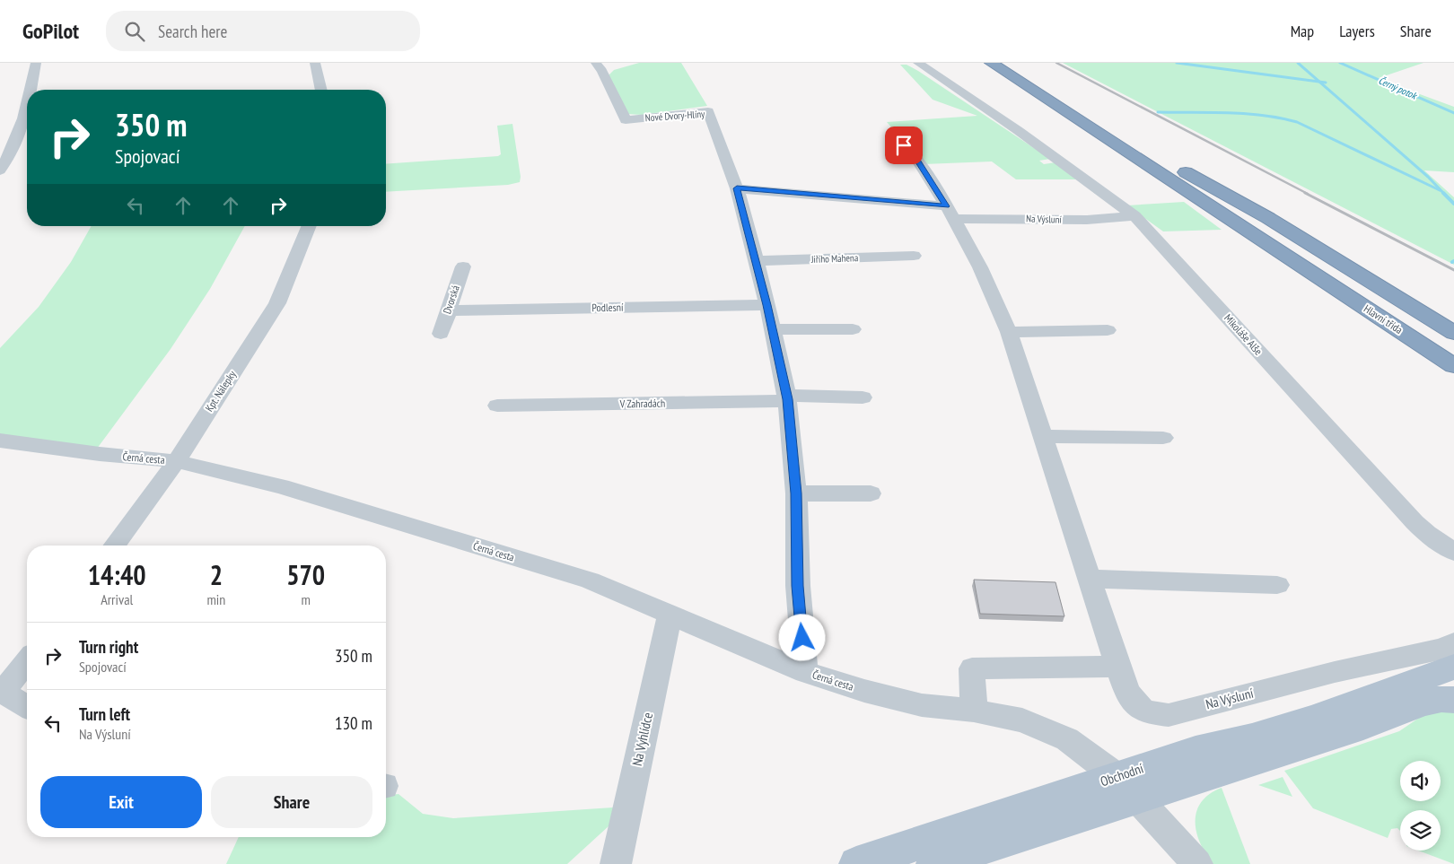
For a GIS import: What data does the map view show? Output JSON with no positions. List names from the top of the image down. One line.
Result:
{"streets":{"highway":["Hlavní třída"],"main road":["Obchodní"],"street":["Nové Dvory-Hlíny","Na Výsluní","Jiřího Mahena","Dvorská","Podlesní","Mikoláše Alše","Kpt. Nálepky","V Zahradách","Černá cesta","Na Vyhlídce"]},"crossings":[["Na Výsluní","Mikoláše Alše"],["Dvorská","Podlesní"],["Kpt. Nálepky","Černá cesta"],["Černá cesta","Na Vyhlídce"],["Černá cesta","Obchodní"]],"water":["Černý potok"],"page":{"header":"GoPilot","search":"Search here","nav":["Map","Layers","Share"],"turn":["350 m","Spojovací"],"eta":["14:40","Arrival","2","min","570","m"],"list":[{"name":"Turn right","note":"Spojovací","value":"350 m"},{"name":"Turn left","note":"Na Výsluní","value":"130 m"}],"buttons":["Exit","Share"]}}
